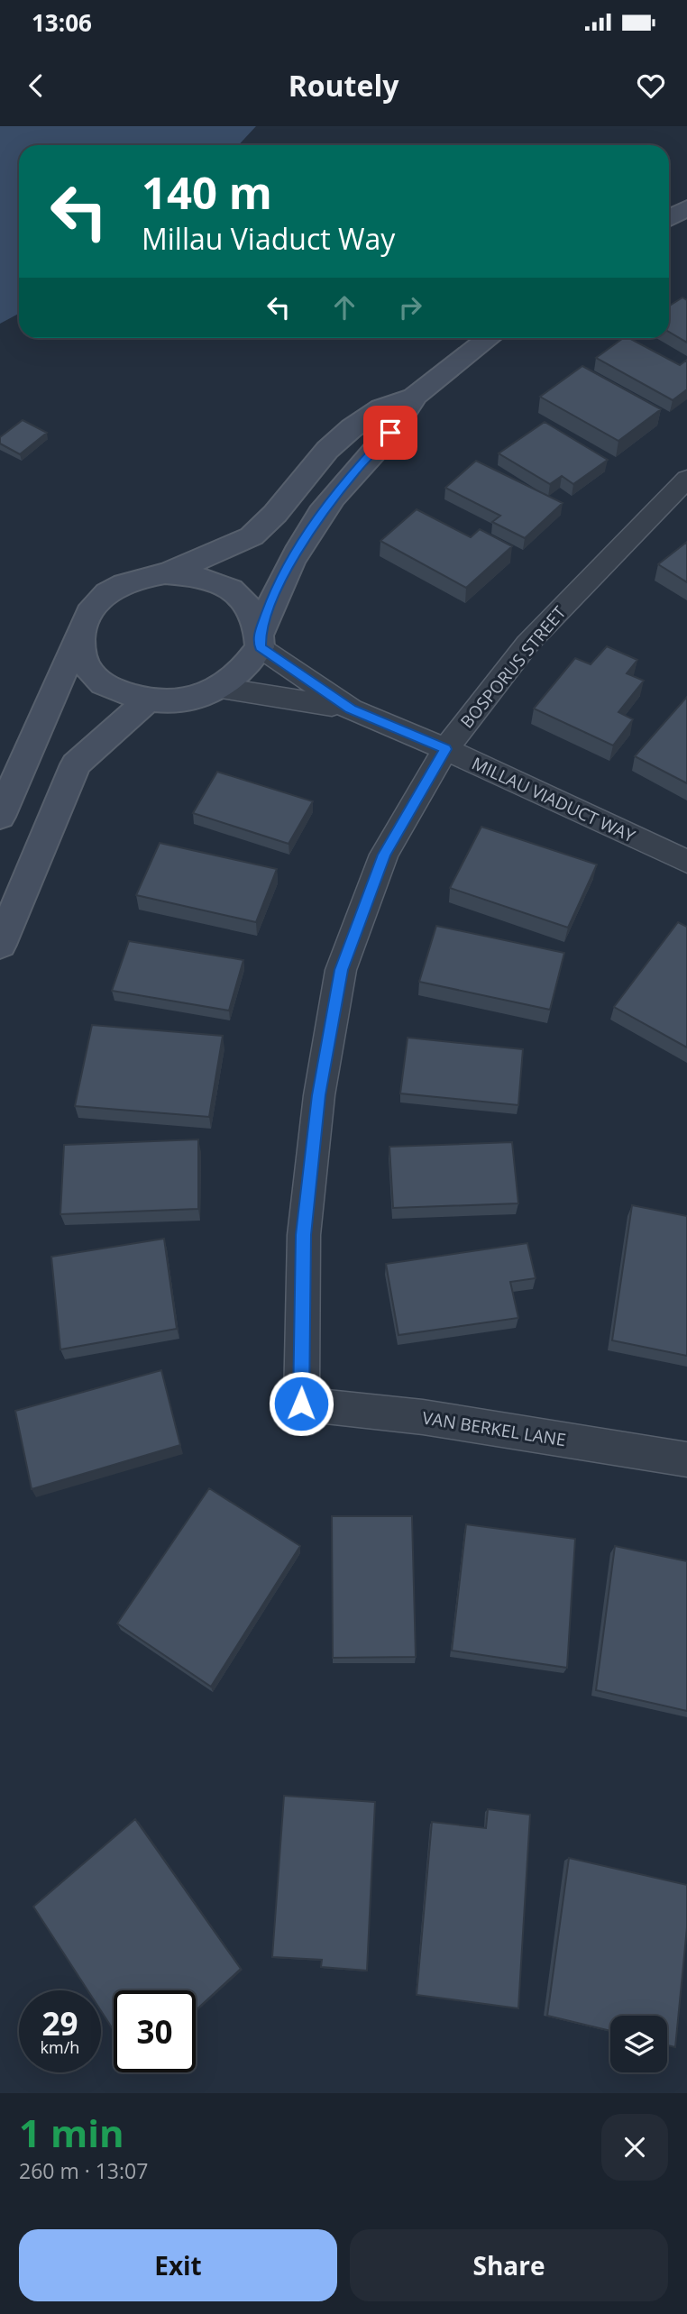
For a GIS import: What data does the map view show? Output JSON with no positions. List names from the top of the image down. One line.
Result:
{"streets":{"street":["BOSPORUS STREET","MILLAU VIADUCT WAY","VAN BERKEL LANE"]},"crossings":[["BOSPORUS STREET","MILLAU VIADUCT WAY"],["BOSPORUS STREET","VAN BERKEL LANE"]],"page":{"status":"13:06","header":"Routely","turn":["140 m","Millau Viaduct Way"],"speed":"29 km/h","limit":"30","heading":["1 min","260 m · 13:07"],"buttons":["Exit","Share"]}}
